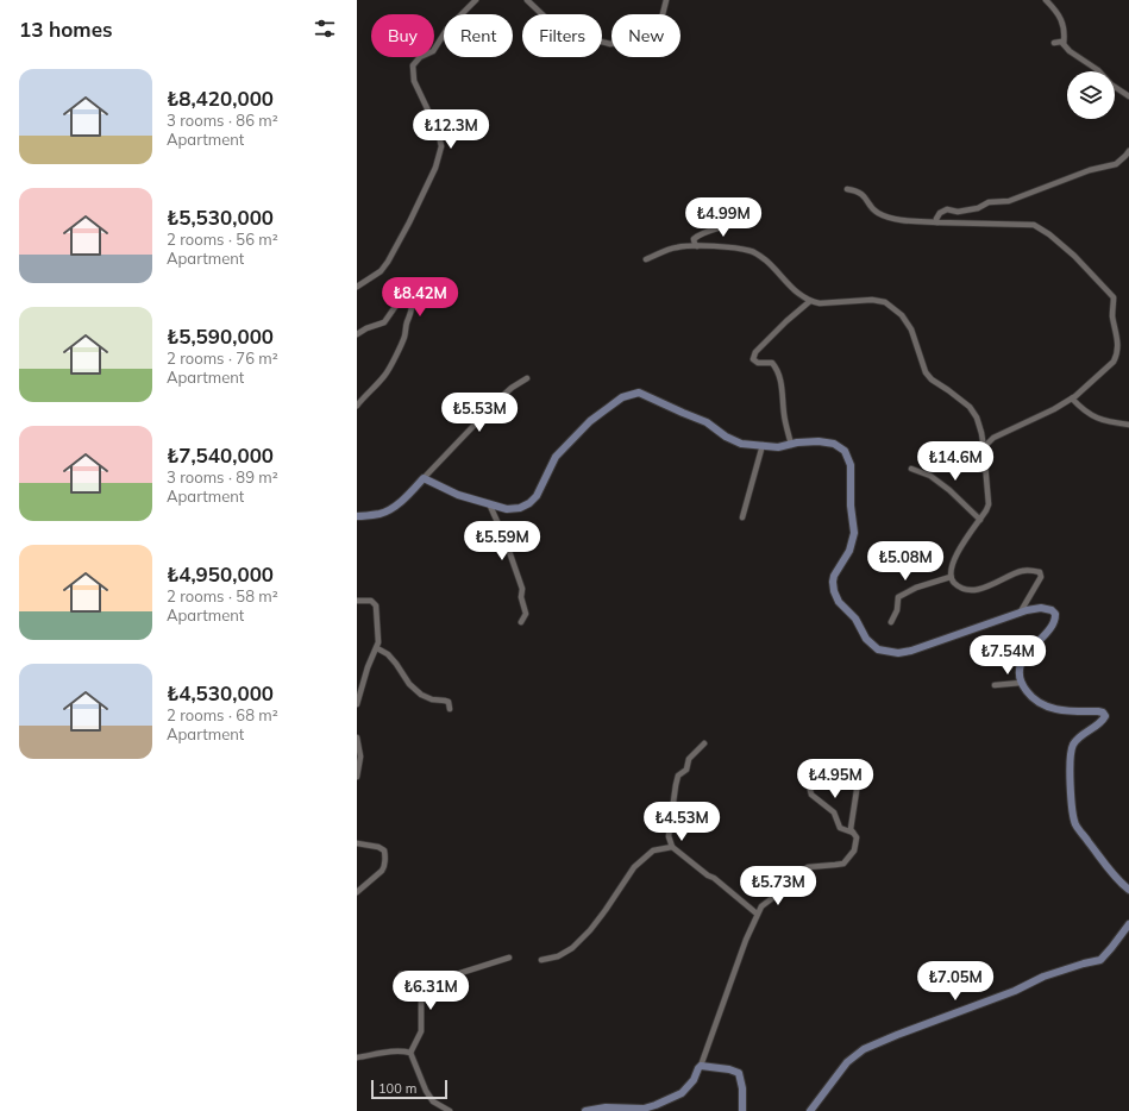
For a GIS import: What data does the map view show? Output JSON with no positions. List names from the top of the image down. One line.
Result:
{"scale_bar":"100 m","page":{"heading":"13 homes","chip":["Buy","Rent","Filters","New"],"list":[{"name":"₺8,420,000","note":"3 rooms · 86 m² · Apartment"},{"name":"₺5,530,000","note":"2 rooms · 56 m² · Apartment"},{"name":"₺5,590,000","note":"2 rooms · 76 m² · Apartment"},{"name":"₺7,540,000","note":"3 rooms · 89 m² · Apartment"},{"name":"₺4,950,000","note":"2 rooms · 58 m² · Apartment"},{"name":"₺4,530,000","note":"2 rooms · 68 m² · Apartment"}],"price":["₺12.3M","₺4.99M","₺8.42M","₺5.53M","₺14.6M","₺5.59M","₺5.08M","₺7.54M","₺4.95M","₺4.53M","₺5.73M","₺7.05M","₺6.31M"],"scale":"100 m"}}
